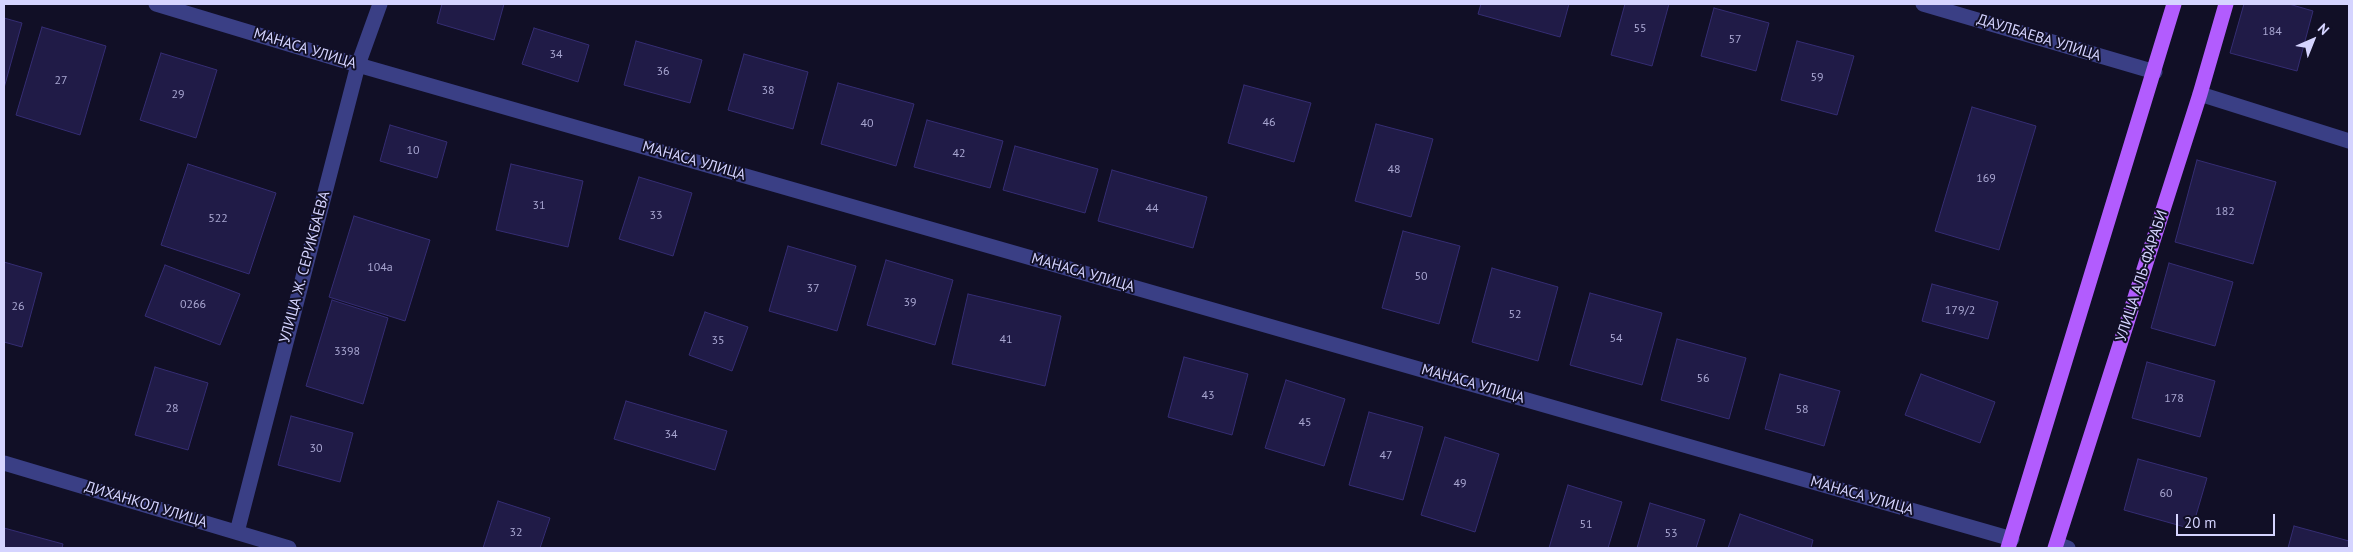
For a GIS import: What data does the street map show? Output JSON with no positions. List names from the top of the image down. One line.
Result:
{"streets":{"main road":["УЛИЦА АЛЬ-ФАРАБИ"],"street":["ДАУЛБАЕВА УЛИЦА","МАНАСА УЛИЦА","УЛИЦА Ж. СЕРИКБАЕВА","ДИХАНКОЛ УЛИЦА"]},"crossings":[["МАНАСА УЛИЦА","УЛИЦА Ж. СЕРИКБАЕВА"],["УЛИЦА Ж. СЕРИКБАЕВА","ДИХАНКОЛ УЛИЦА"]],"house_numbers":["55","184","57","34","36","59","27","38","29","46","40","10","42","48","169","31","44","182","33","522","104а","50","37","39","0266","26","179/2","52","54","41","35","3398","56","43","178","28","58","45","34","30","47","49","60","51","32","53"],"scale_bar":"20 m","north":"top right"}
